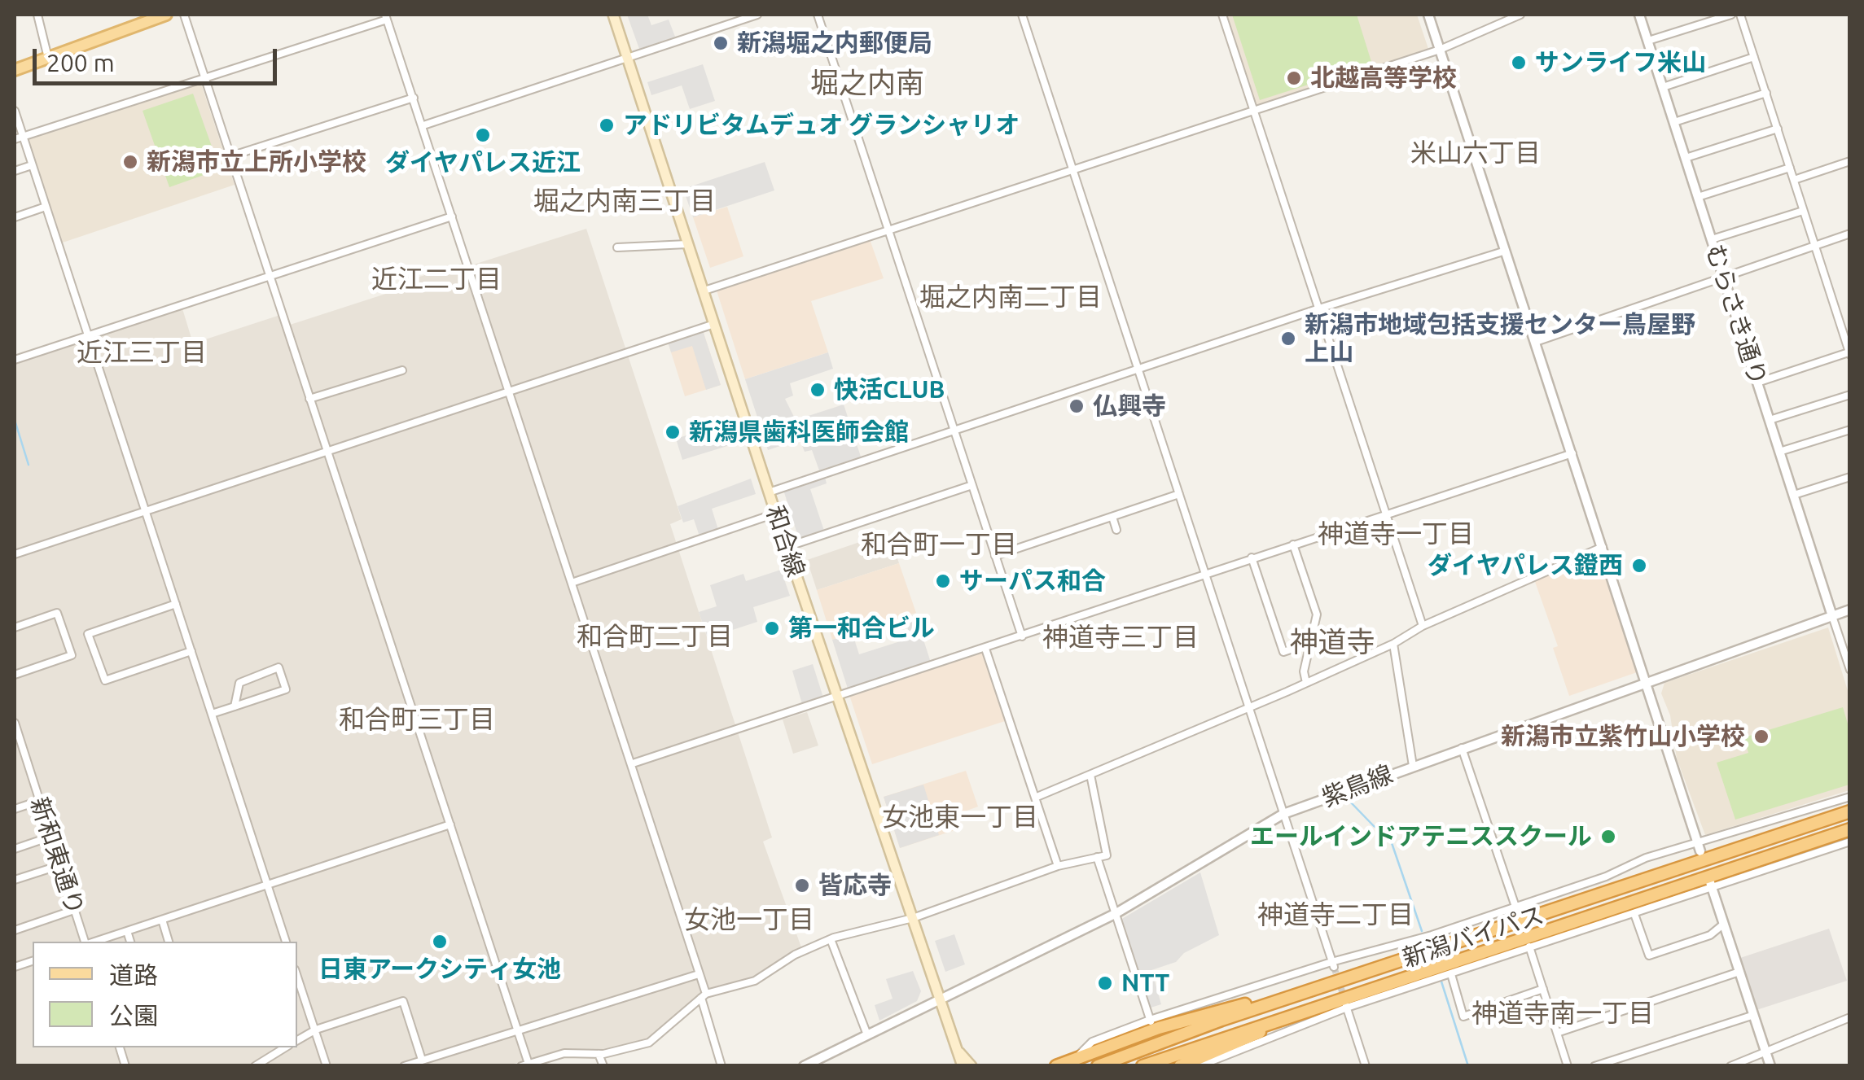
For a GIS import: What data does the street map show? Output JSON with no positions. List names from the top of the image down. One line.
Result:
{"streets":{"highway":["新潟バイパス"],"main road":["和合線"],"street":["むらさき通り","紫鳥線","新和東通り"]},"crossings":[["むらさき通り","紫鳥線"],["和合線","紫鳥線"]],"districts":["堀之内南","米山六丁目","堀之内南三丁目","近江二丁目","堀之内南二丁目","近江三丁目","神道寺一丁目","和合町一丁目","和合町二丁目","神道寺三丁目","神道寺","和合町三丁目","女池東一丁目","神道寺二丁目","女池一丁目","神道寺南一丁目"],"places":["新潟堀之内郵便局","サンライフ米山","北越高等学校","アドリビタムデュオ グランシャリオ","ダイヤパレス近江","新潟市立上所小学校","新潟市地域包括支援センター鳥屋野 上山","快活CLUB","仏興寺","新潟県歯科医師会館","ダイヤパレス鐙西","サーパス和合","第一和合ビル","新潟市立紫竹山小学校","エールインドアテニススクール","皆応寺","日東アークシティ女池","NTT"],"legend":["道路","公園"],"scale_bar":"200 m"}
